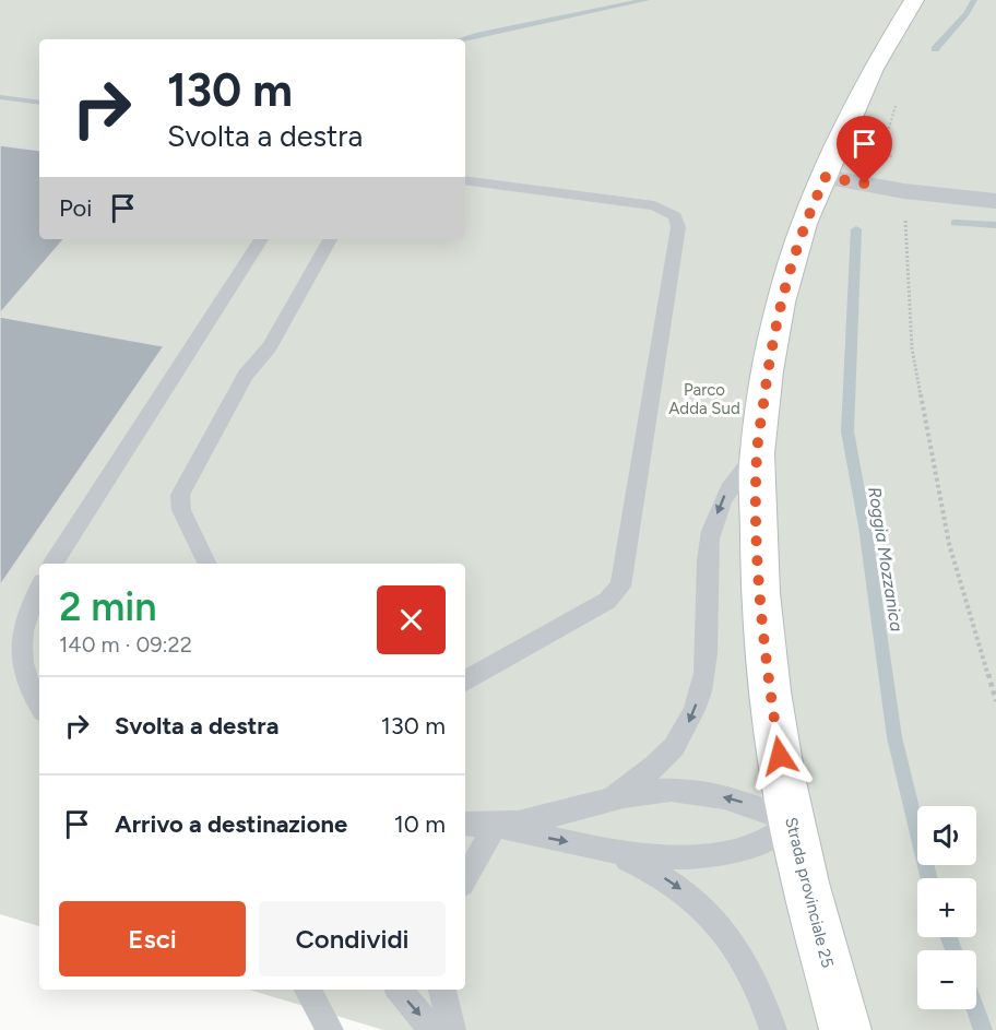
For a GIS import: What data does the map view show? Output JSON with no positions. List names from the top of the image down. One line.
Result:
{"streets":{"street":["Strada provinciale 25"]},"water":["Roggia Mozzanica"],"parks":["Parco Adda Sud"],"page":{"turn":["130 m","Svolta a destra"],"then":"Poi","heading":["2 min","140 m · 09:22"],"list":[{"name":"Svolta a destra","value":"130 m"},{"name":"Arrivo a destinazione","value":"10 m"}],"map_buttons":["+","−"],"buttons":["Esci","Condividi"]}}
